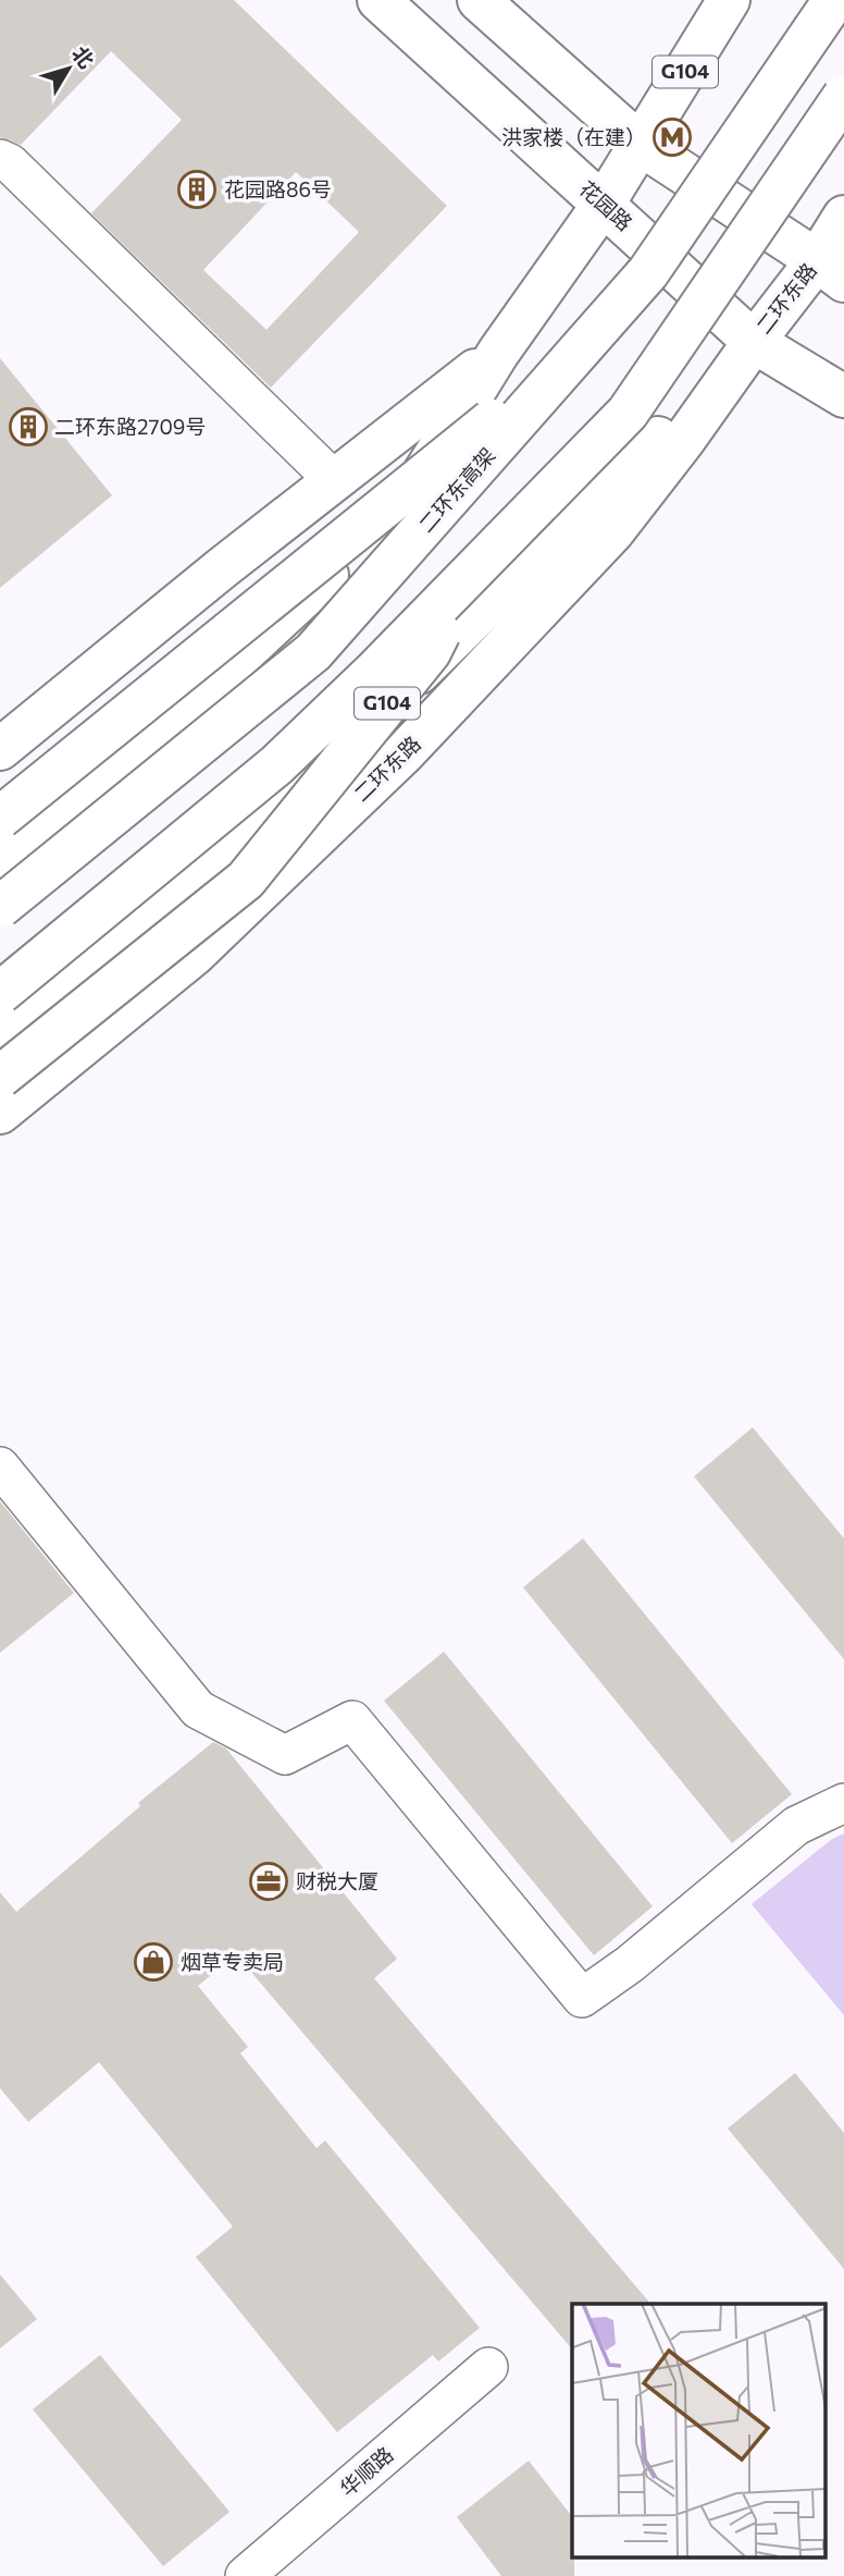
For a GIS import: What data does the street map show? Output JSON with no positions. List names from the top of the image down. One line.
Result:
{"streets":{"main road":["G104","花园路","二环东路","二环东高架"],"street":["华顺路"]},"crossings":[["G104","花园路"],["花园路","二环东路"]],"places":{"metro station":["洪家楼（在建）"],"building":["花园路86号","二环东路2709号"],"office":["财税大厦"],"shop":["烟草专卖局"]},"north":"top right"}
